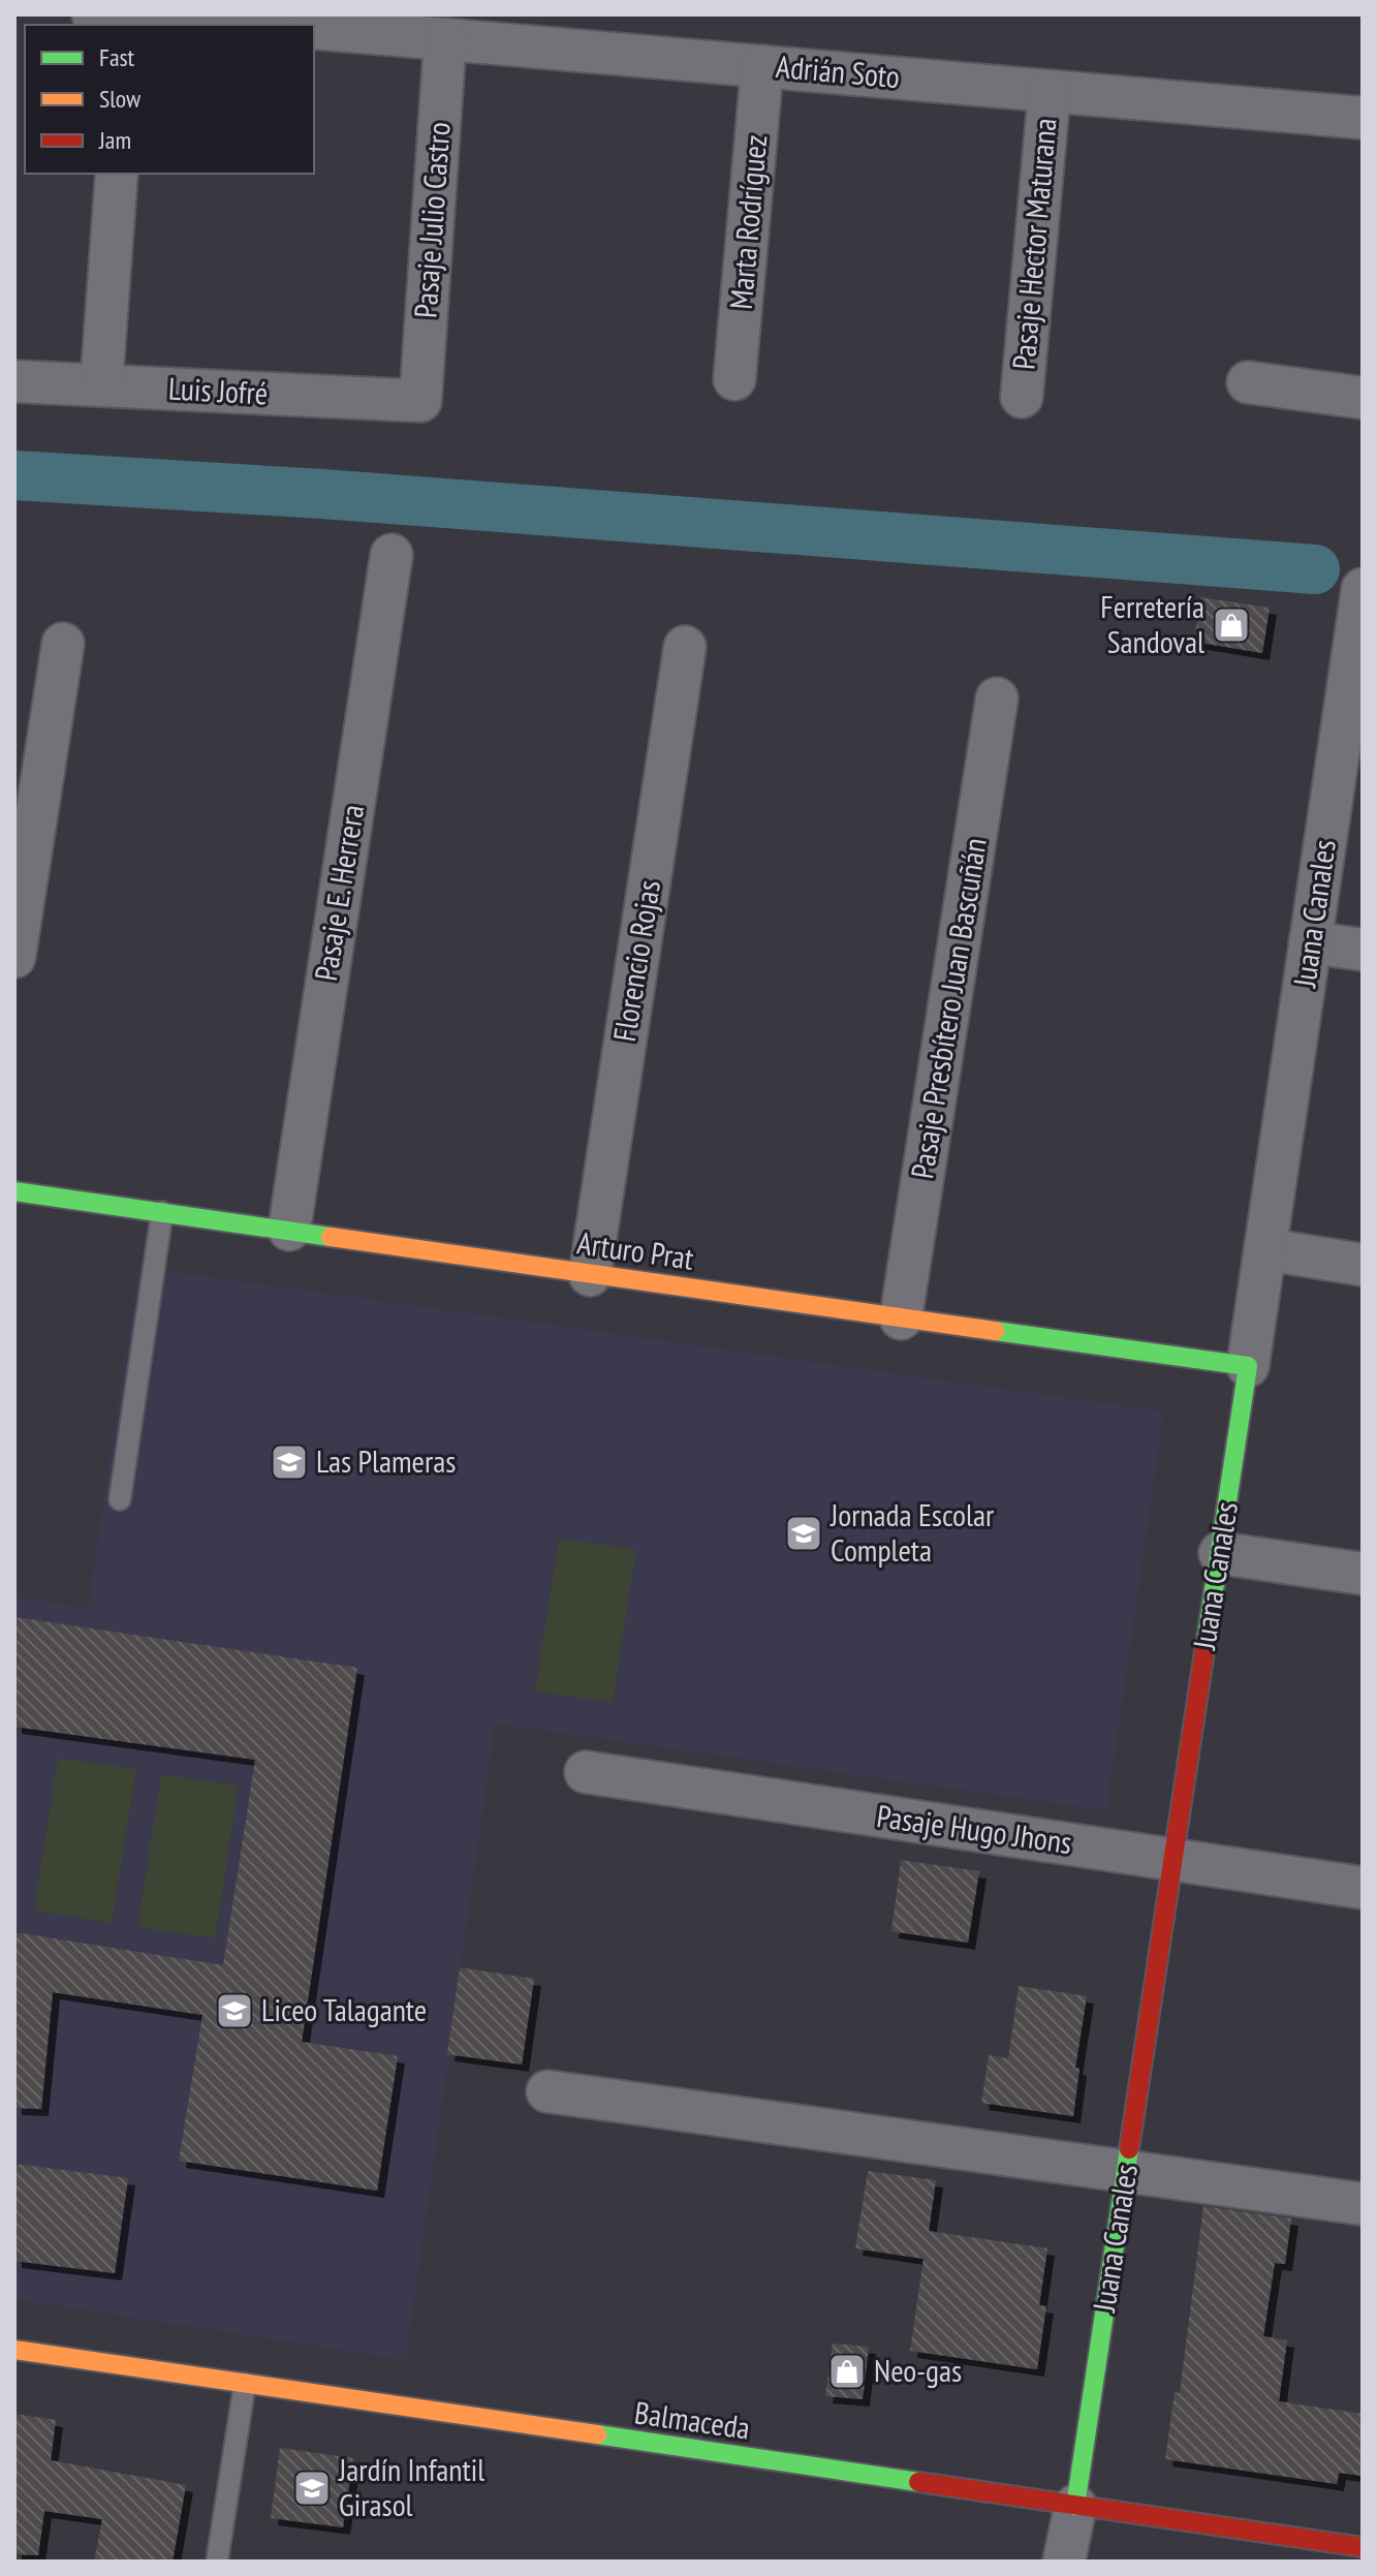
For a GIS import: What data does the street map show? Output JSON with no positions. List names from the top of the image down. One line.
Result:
{"streets":{"street":["Adrián Soto","Pasaje Julio Castro","Marta Rodríguez","Pasaje Hector Maturana","Luis Jofré","Pasaje E. Herrera","Juana Canales","Florencio Rojas","Pasaje Presbítero Juan Bascuñán","Arturo Prat","Pasaje Hugo Jhons","Balmaceda"]},"crossings":[["Adrián Soto","Pasaje Julio Castro"],["Adrián Soto","Marta Rodríguez"],["Adrián Soto","Pasaje Hector Maturana"],["Pasaje Julio Castro","Luis Jofré"],["Pasaje E. Herrera","Arturo Prat"],["Juana Canales","Arturo Prat"],["Juana Canales","Pasaje Hugo Jhons"],["Juana Canales","Balmaceda"],["Florencio Rojas","Arturo Prat"],["Pasaje Presbítero Juan Bascuñán","Arturo Prat"]],"places":{"shop":["Ferretería Sandoval","Neo-gas"],"school or university":["Las Plameras","Jornada Escolar Completa","Liceo Talagante","Jardín Infantil Girasol"]},"legend":["Fast","Slow","Jam"]}
